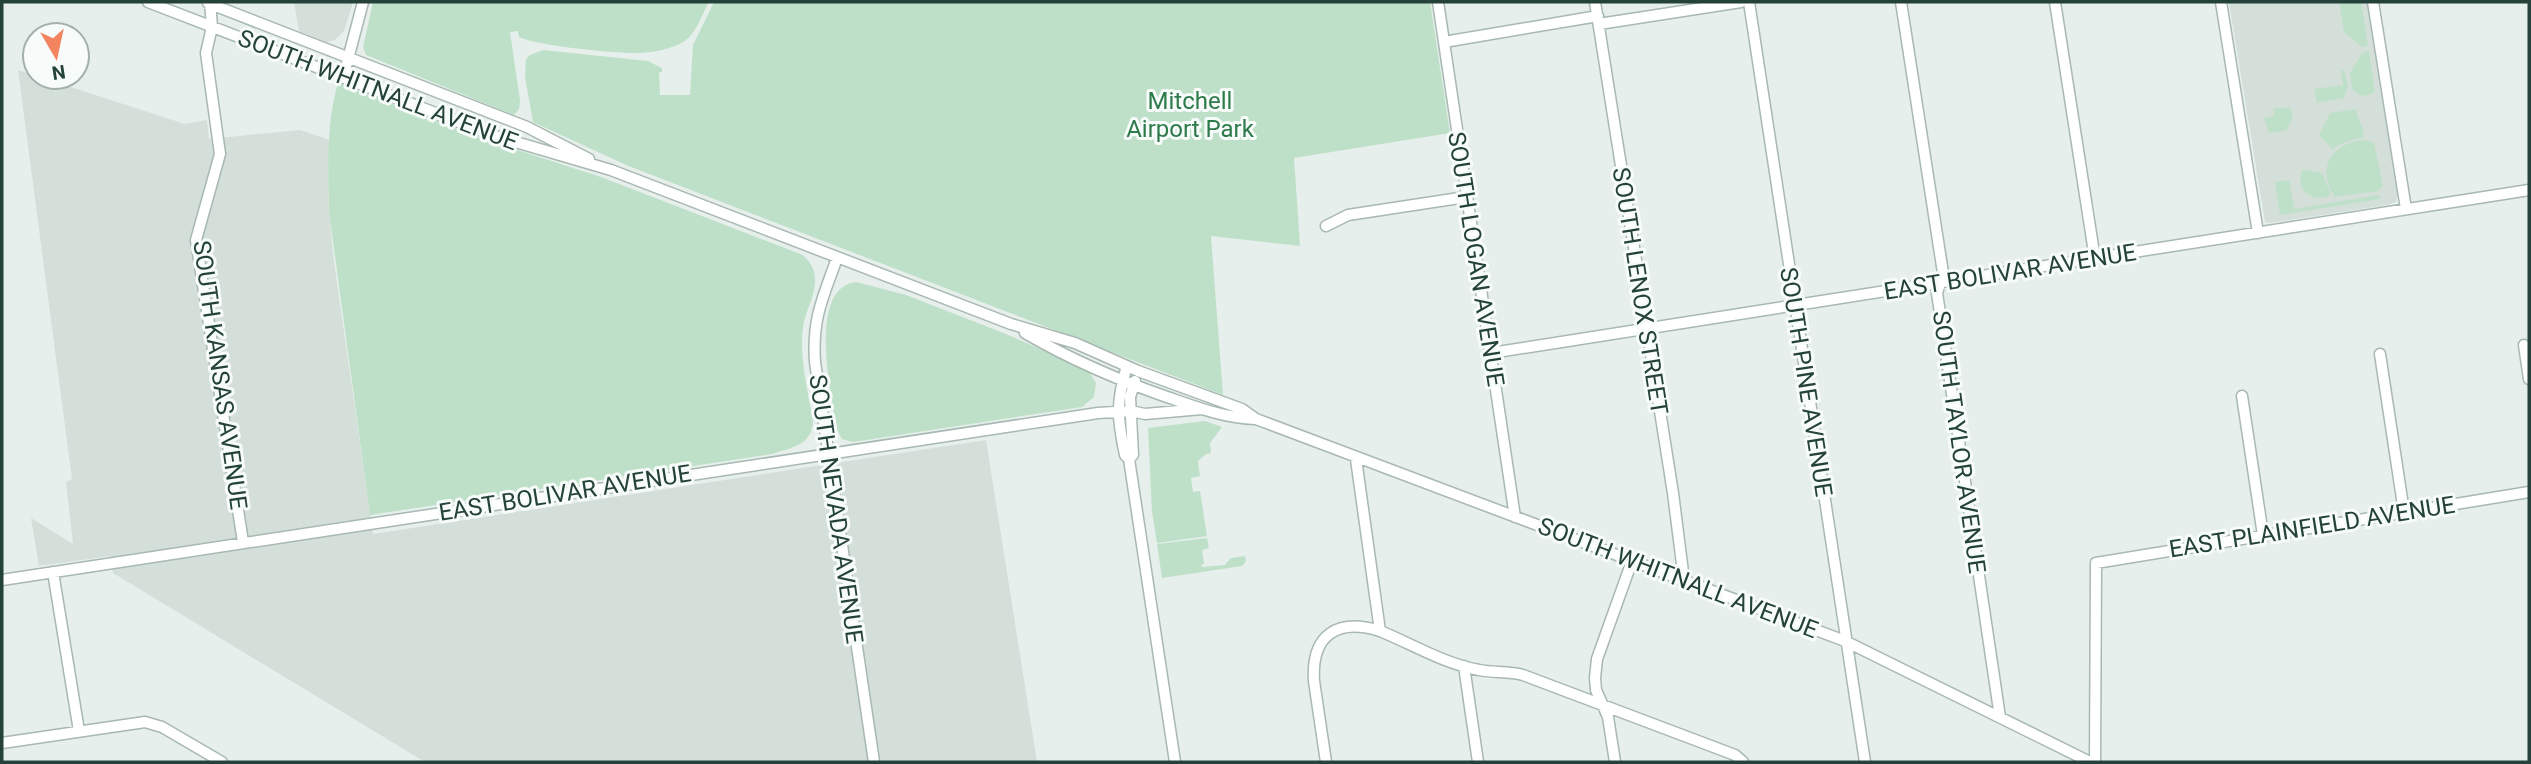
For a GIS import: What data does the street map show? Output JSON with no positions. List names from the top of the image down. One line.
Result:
{"streets":{"street":["SOUTH WHITNALL AVENUE","SOUTH LOGAN AVENUE","EAST BOLIVAR AVENUE","SOUTH LENOX STREET","SOUTH KANSAS AVENUE","SOUTH PINE AVENUE","SOUTH TAYLOR AVENUE","SOUTH NEVADA AVENUE","EAST PLAINFIELD AVENUE"]},"crossings":[["SOUTH WHITNALL AVENUE","SOUTH LOGAN AVENUE"],["SOUTH WHITNALL AVENUE","EAST BOLIVAR AVENUE"],["SOUTH WHITNALL AVENUE","SOUTH LENOX STREET"],["SOUTH WHITNALL AVENUE","SOUTH KANSAS AVENUE"],["SOUTH WHITNALL AVENUE","SOUTH PINE AVENUE"],["SOUTH WHITNALL AVENUE","SOUTH TAYLOR AVENUE"],["SOUTH WHITNALL AVENUE","SOUTH NEVADA AVENUE"],["SOUTH LOGAN AVENUE","EAST BOLIVAR AVENUE"],["EAST BOLIVAR AVENUE","SOUTH LENOX STREET"],["EAST BOLIVAR AVENUE","SOUTH KANSAS AVENUE"],["EAST BOLIVAR AVENUE","SOUTH PINE AVENUE"],["EAST BOLIVAR AVENUE","SOUTH TAYLOR AVENUE"],["EAST BOLIVAR AVENUE","SOUTH NEVADA AVENUE"]],"parks":["Mitchell Airport Park"],"north":"bottom"}
